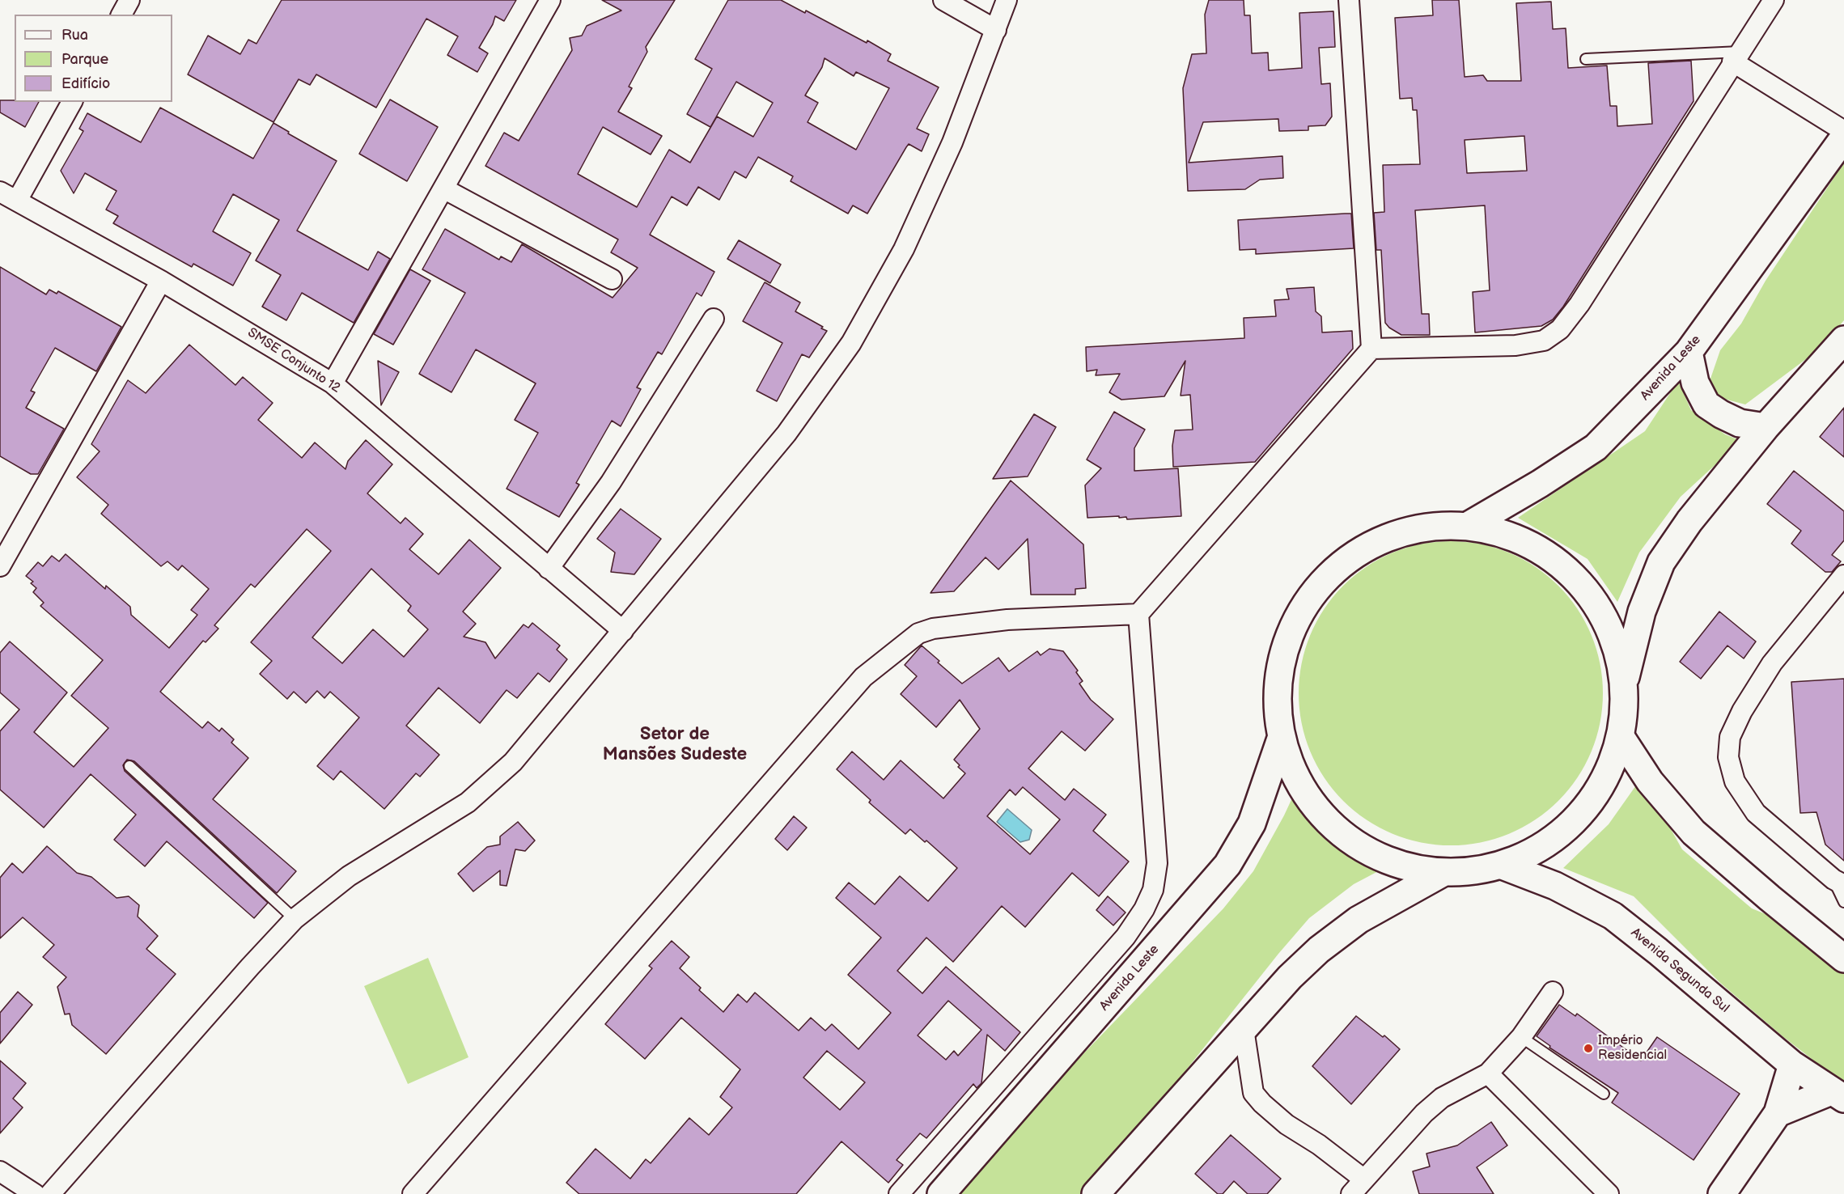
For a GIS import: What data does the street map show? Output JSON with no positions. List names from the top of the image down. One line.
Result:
{"streets":{"main road":["Avenida Leste","Avenida Segunda Sul"],"street":["SMSE Conjunto 12"]},"districts":["Setor de Mansões Sudeste"],"places":["Império Residencial"],"legend":["Rua","Parque","Edifício"]}
